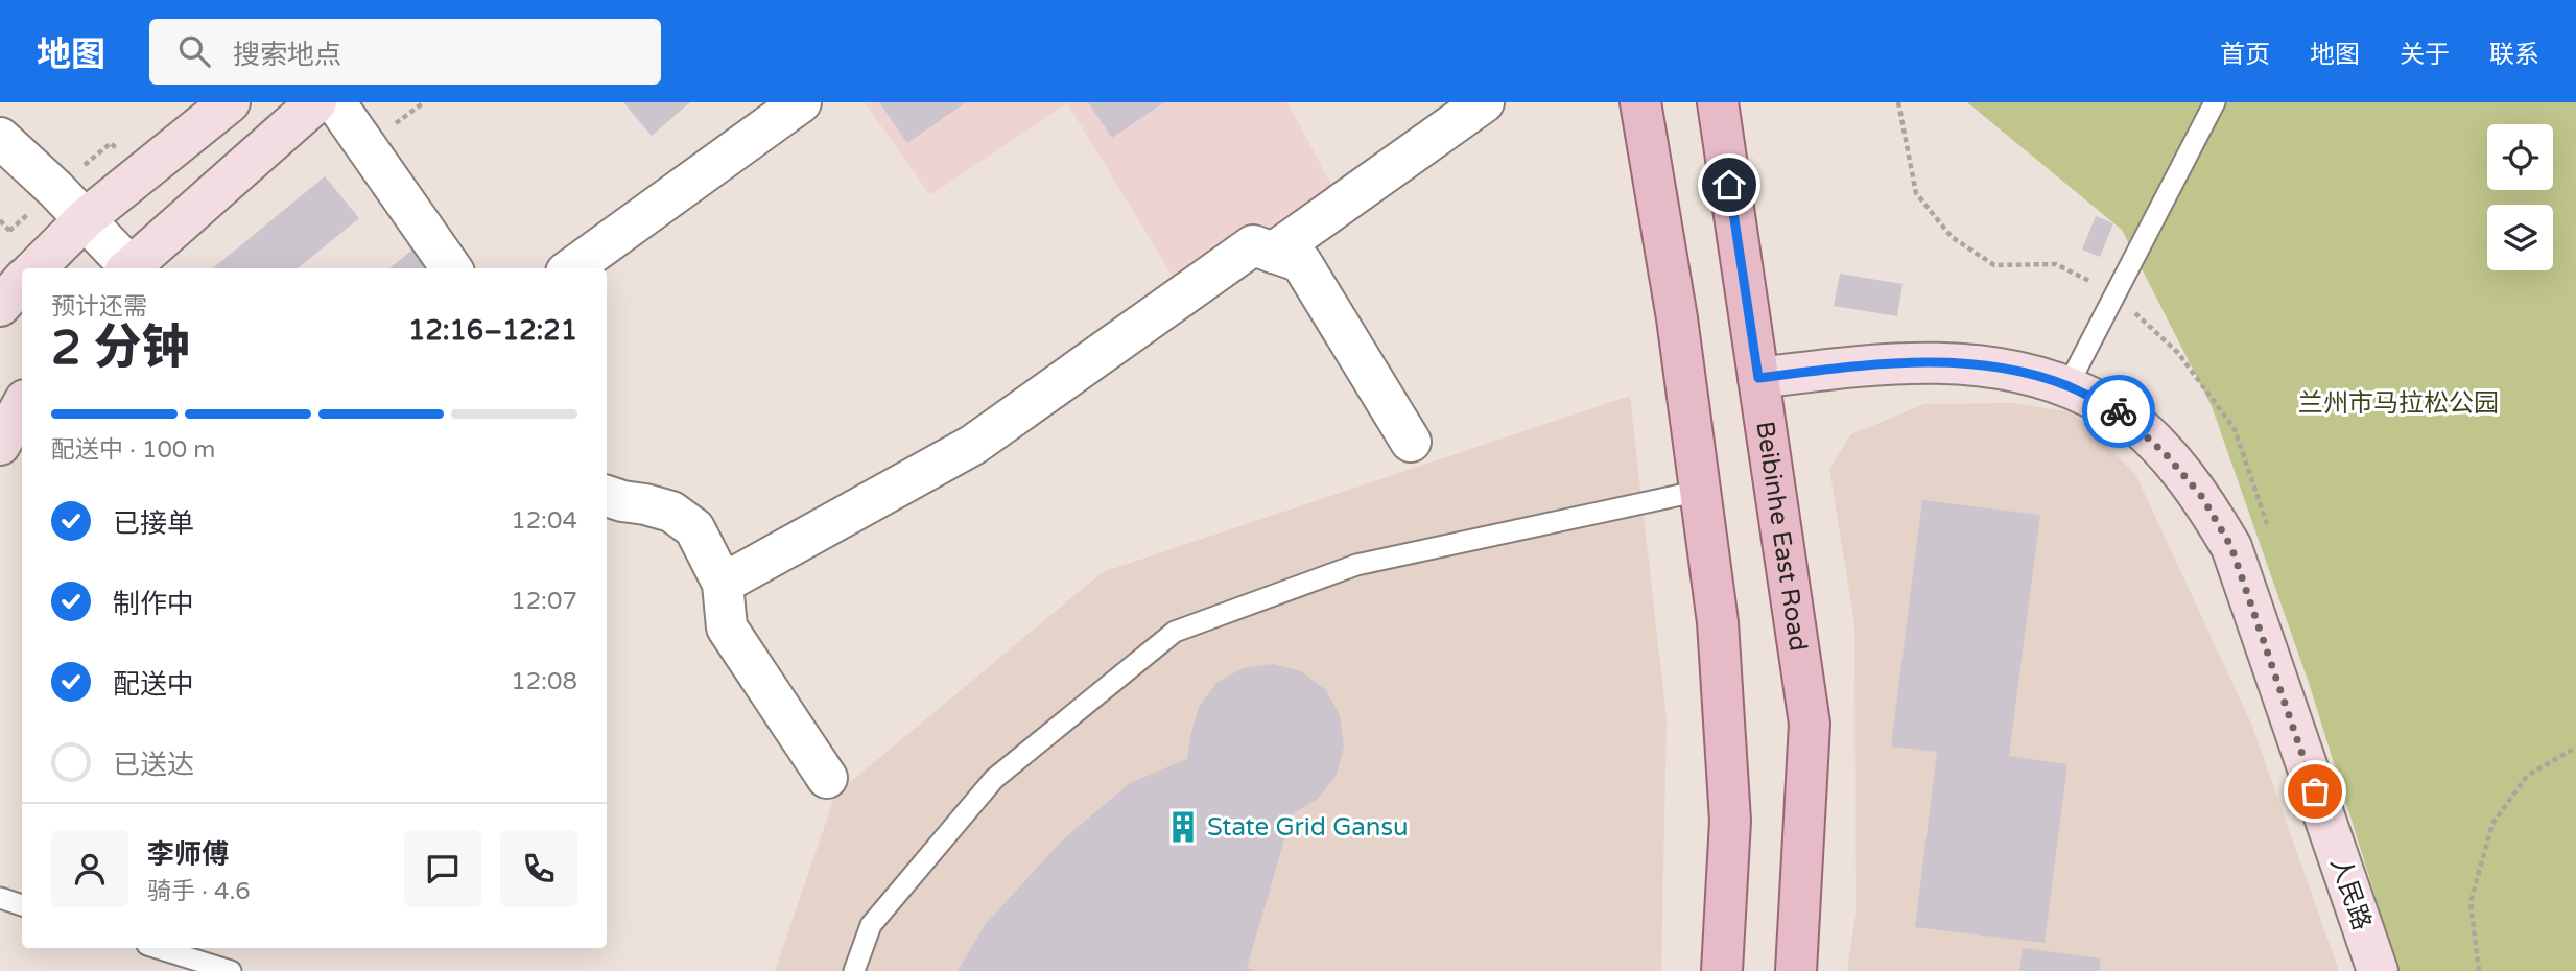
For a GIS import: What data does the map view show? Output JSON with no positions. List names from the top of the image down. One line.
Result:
{"streets":{"main road":["Beibinhe East Road"],"street":["人民路"]},"crossings":[["Beibinhe East Road","人民路"]],"parks":["兰州市马拉松公园"],"places":{"building":["State Grid Gansu"]},"page":{"header":"地图","search":"搜索地点","nav":["首页","地图","关于","联系"],"heading":["2 分钟","预计还需","12:16–12:21"],"panel":["李师傅","骑手 · 4.6"],"bar":"配送中 · 100 m","list":[["已接单","12:04"],["制作中","12:07"],["配送中","12:08"],"已送达"]}}
